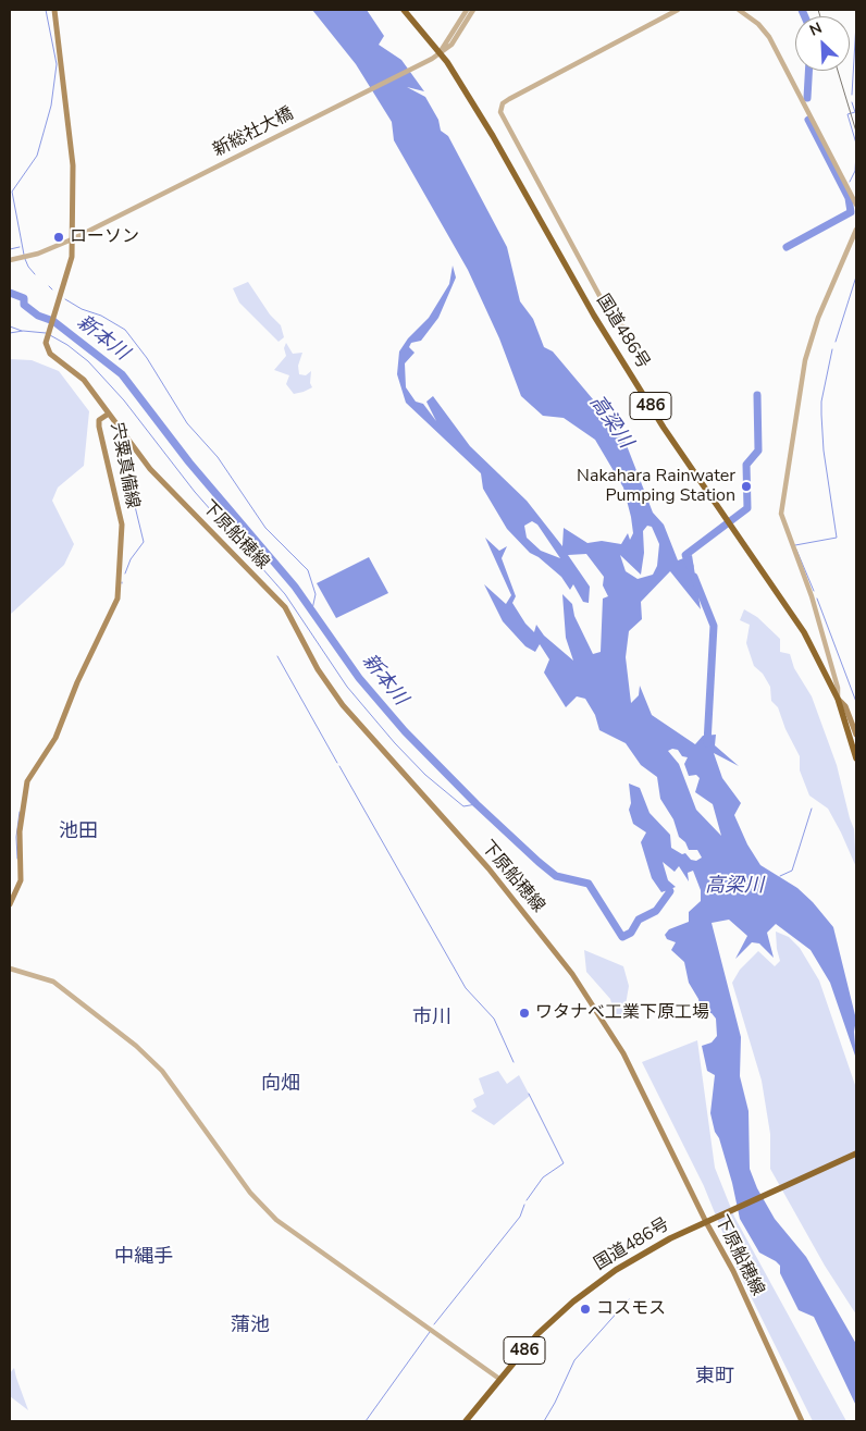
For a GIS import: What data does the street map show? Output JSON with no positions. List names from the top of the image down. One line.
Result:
{"streets":{"highway":["国道486号","486"],"main road":["宍粟真備線","下原船穂線"],"street":["新総社大橋"]},"crossings":[["新総社大橋","国道486号"],["新総社大橋","宍粟真備線"],["国道486号","下原船穂線"],["宍粟真備線","下原船穂線"]],"districts":["池田","市川","向畑","中縄手","蒲池","東町"],"water":["新本川","高梁川"],"places":["ローソン","Nakahara Rainwater Pumping Station","ワタナベ工業下原工場","コスモス"],"north":"top left"}
